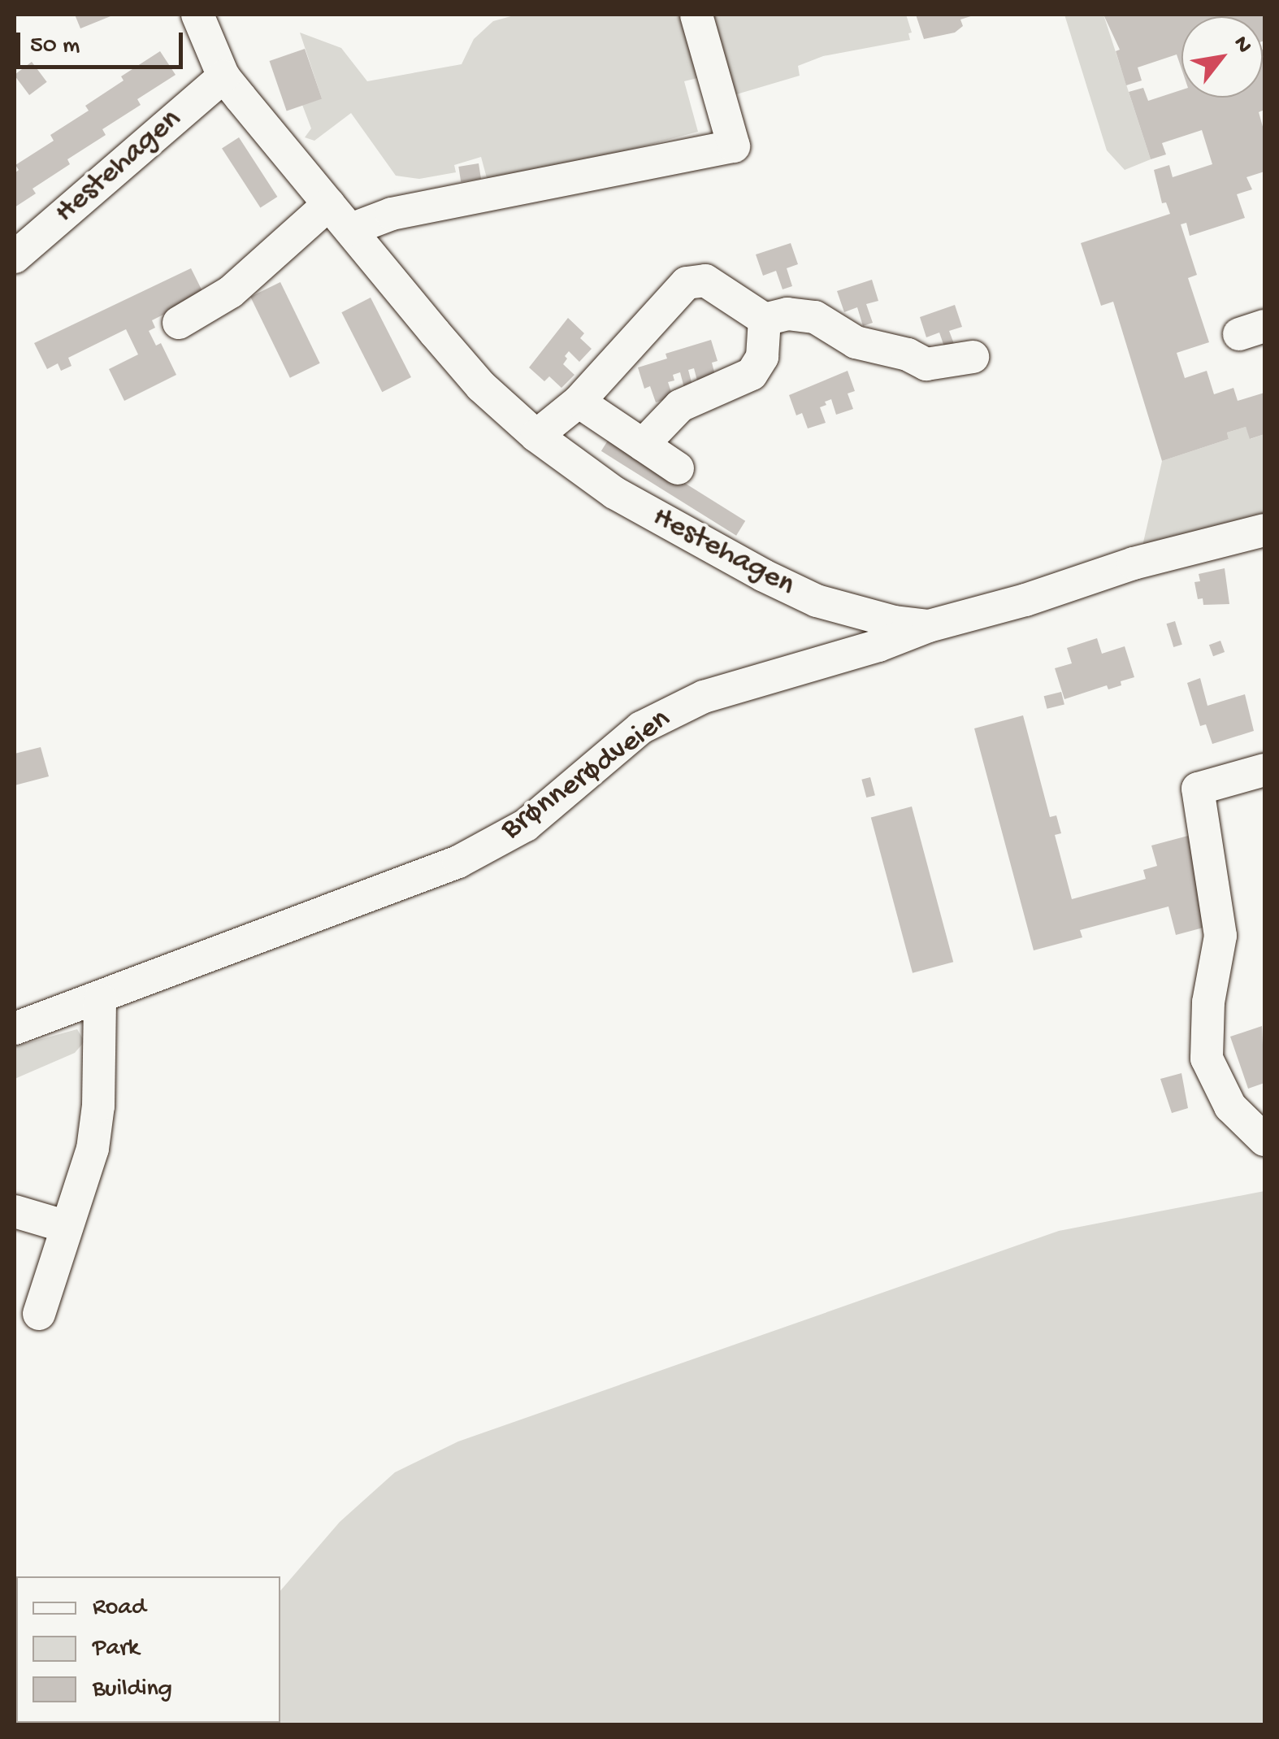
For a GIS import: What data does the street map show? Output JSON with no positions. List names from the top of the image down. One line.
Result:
{"streets":{"street":["Hestehagen","Brønnerødveien"]},"crossings":[["Hestehagen","Brønnerødveien"]],"legend":["Road","Park","Building"],"scale_bar":"50 m","north":"top right"}
